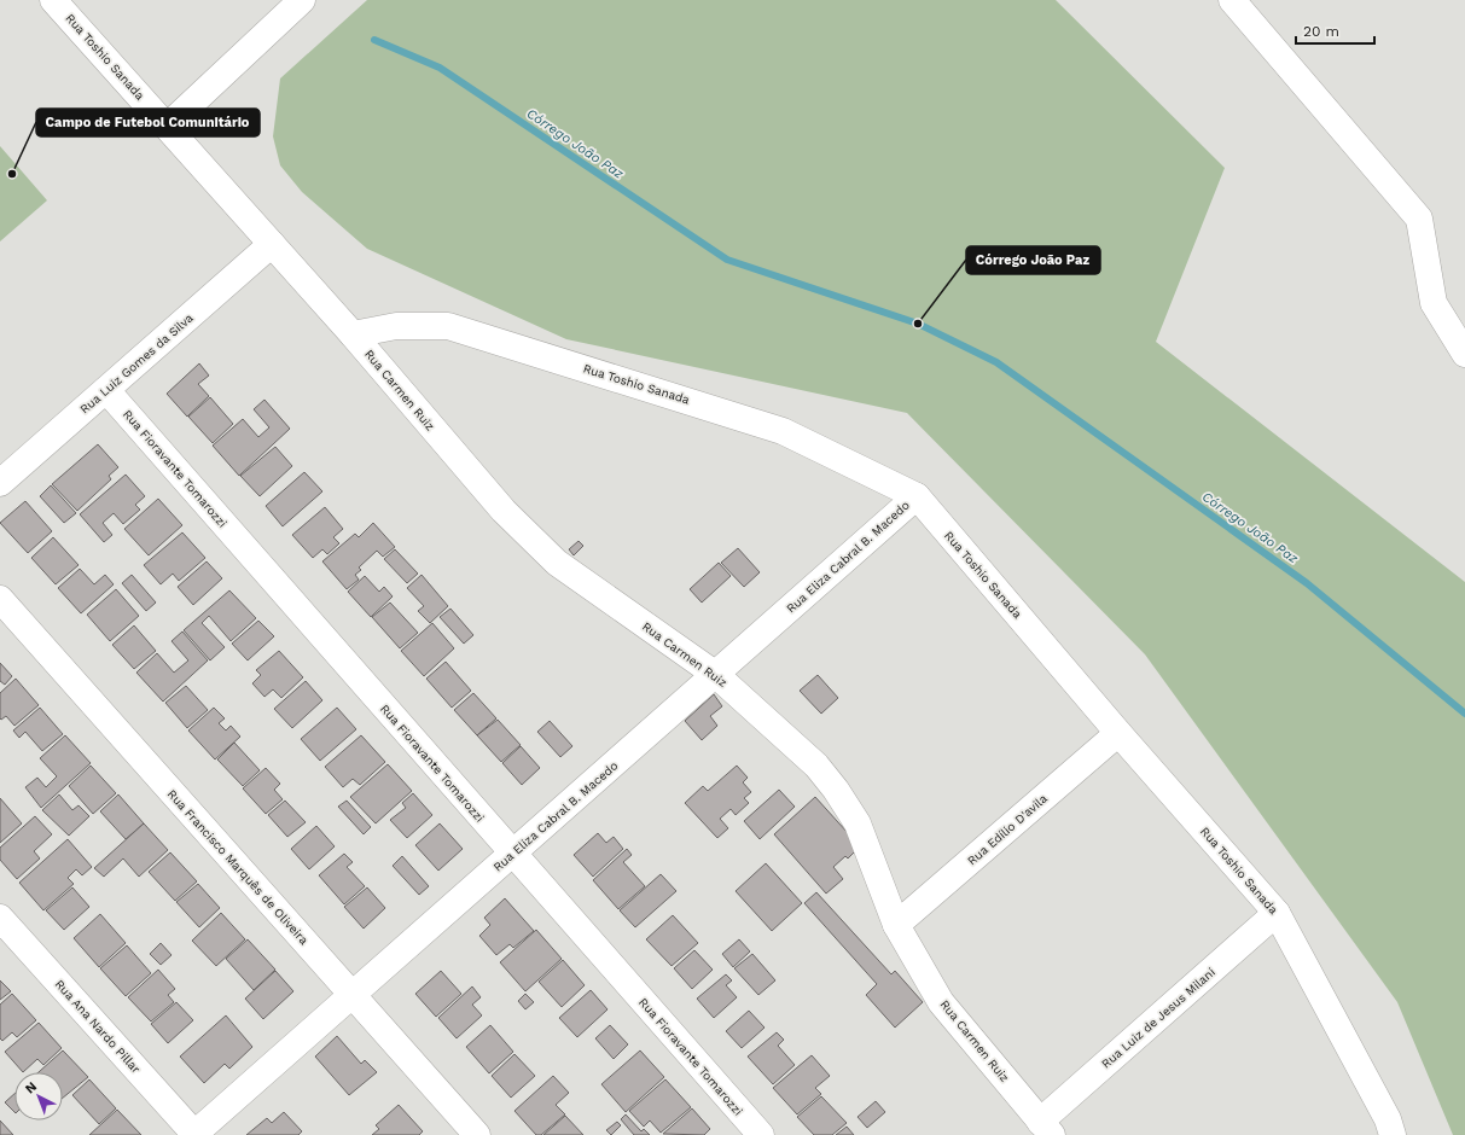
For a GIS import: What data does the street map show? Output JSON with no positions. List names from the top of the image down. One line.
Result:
{"streets":{"street":["Rua Toshio Sanada","Rua Luiz Gomes da Silva","Rua Carmen Ruiz","Rua Fioravante Tomarozzi","Rua Eliza Cabral B. Macedo","Rua Edílio D'avila","Rua Francisco Marquês de Oliveira","Rua Luiz de Jesus Milani","Rua Ana Nardo Pillar"]},"crossings":[["Rua Toshio Sanada","Rua Luiz Gomes da Silva"],["Rua Toshio Sanada","Rua Carmen Ruiz"],["Rua Toshio Sanada","Rua Eliza Cabral B. Macedo"],["Rua Toshio Sanada","Rua Edílio D'avila"],["Rua Toshio Sanada","Rua Luiz de Jesus Milani"],["Rua Luiz Gomes da Silva","Rua Carmen Ruiz"],["Rua Luiz Gomes da Silva","Rua Fioravante Tomarozzi"],["Rua Carmen Ruiz","Rua Eliza Cabral B. Macedo"],["Rua Carmen Ruiz","Rua Edílio D'avila"],["Rua Carmen Ruiz","Rua Luiz de Jesus Milani"],["Rua Fioravante Tomarozzi","Rua Eliza Cabral B. Macedo"],["Rua Eliza Cabral B. Macedo","Rua Francisco Marquês de Oliveira"],["Rua Eliza Cabral B. Macedo","Rua Ana Nardo Pillar"]],"water":["Córrego João Paz"],"places":["Campo de Futebol Comunitário","Córrego João Paz"],"scale_bar":"20 m","north":"top left"}
